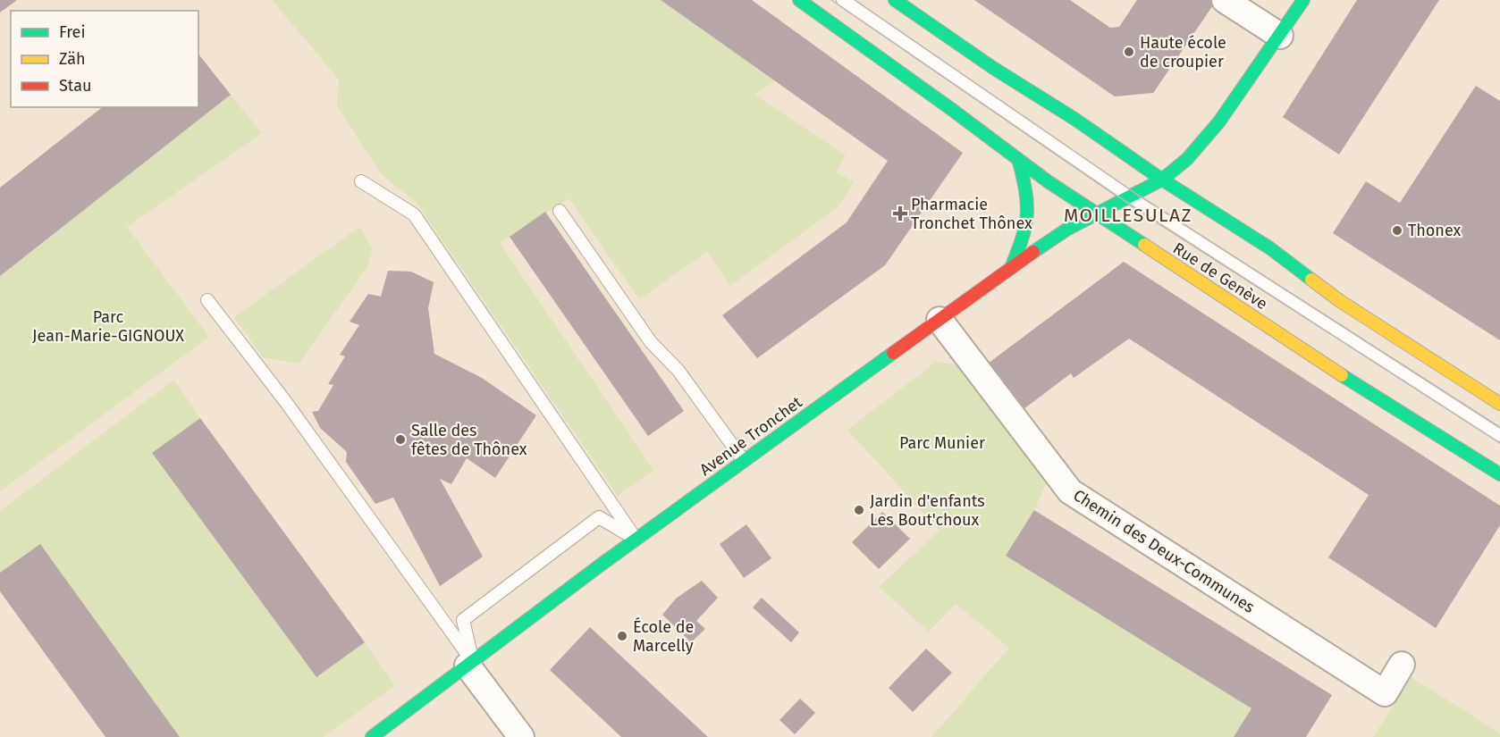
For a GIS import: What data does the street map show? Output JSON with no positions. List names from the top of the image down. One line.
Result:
{"streets":{"main road":["Rue de Genève","Avenue Tronchet"],"street":["Chemin des Deux-Communes"]},"crossings":[["Rue de Genève","Avenue Tronchet"],["Avenue Tronchet","Chemin des Deux-Communes"]],"districts":["MOILLESULAZ"],"parks":["Parc Jean-Marie-GIGNOUX","Parc Munier"],"places":{"other":["Haute école de croupier","Thonex","Salle des fêtes de Thônex","Jardin d'enfants Les Bout'choux","École de Marcelly"],"health":["Pharmacie Tronchet Thônex"]},"legend":["Frei","Zäh","Stau"]}
